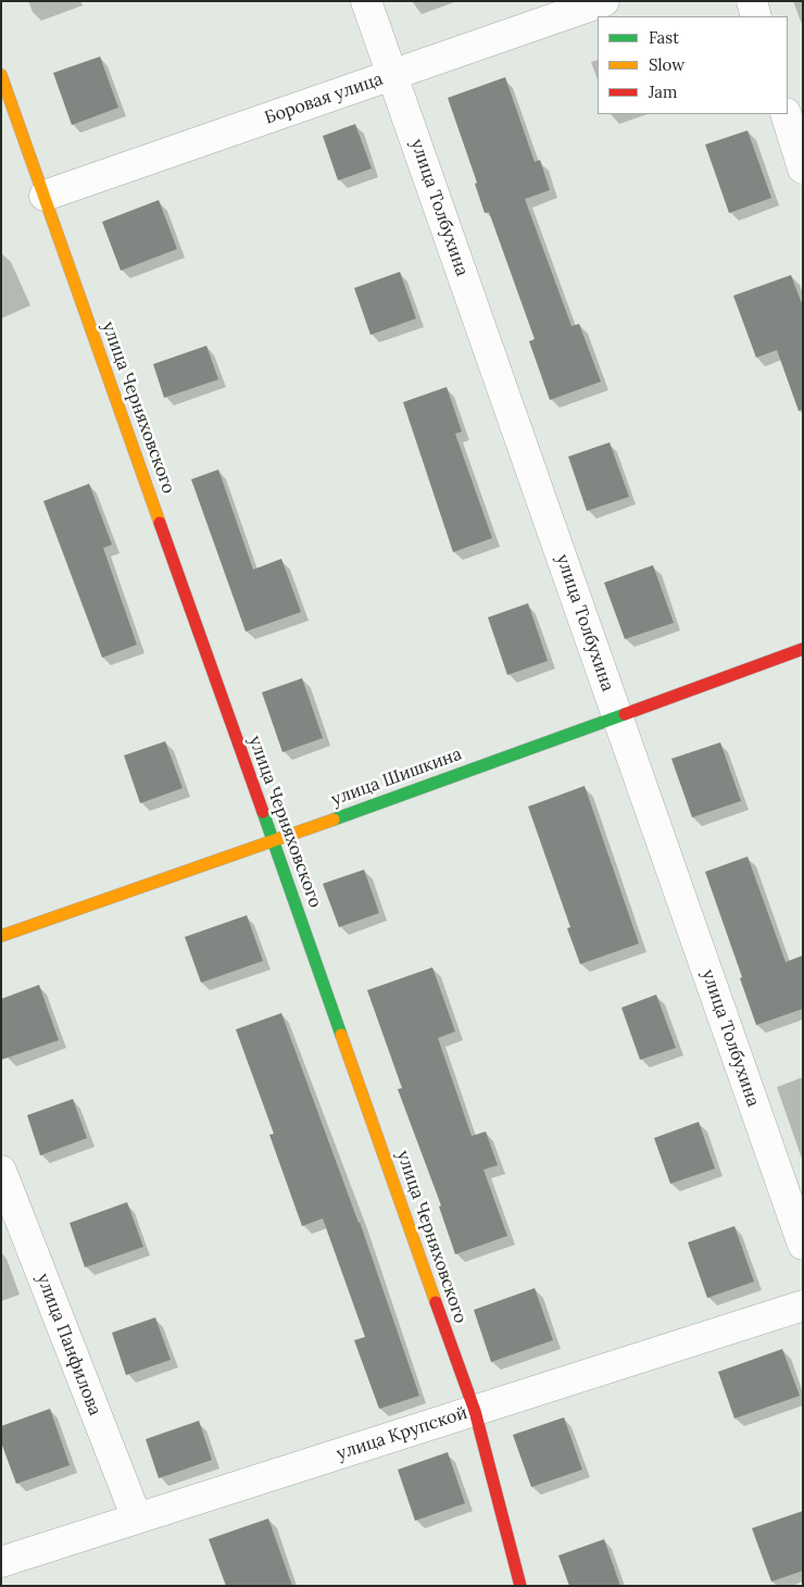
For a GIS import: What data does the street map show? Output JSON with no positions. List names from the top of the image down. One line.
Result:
{"streets":{"street":["Боровая улица","улица Толбухина","улица Черняховского","улица Шишкина","улица Панфилова","улица Крупской"]},"crossings":[["Боровая улица","улица Толбухина"],["Боровая улица","улица Черняховского"],["улица Толбухина","улица Шишкина"],["улица Черняховского","улица Шишкина"],["улица Черняховского","улица Крупской"],["улица Панфилова","улица Крупской"]],"legend":["Fast","Slow","Jam"]}
